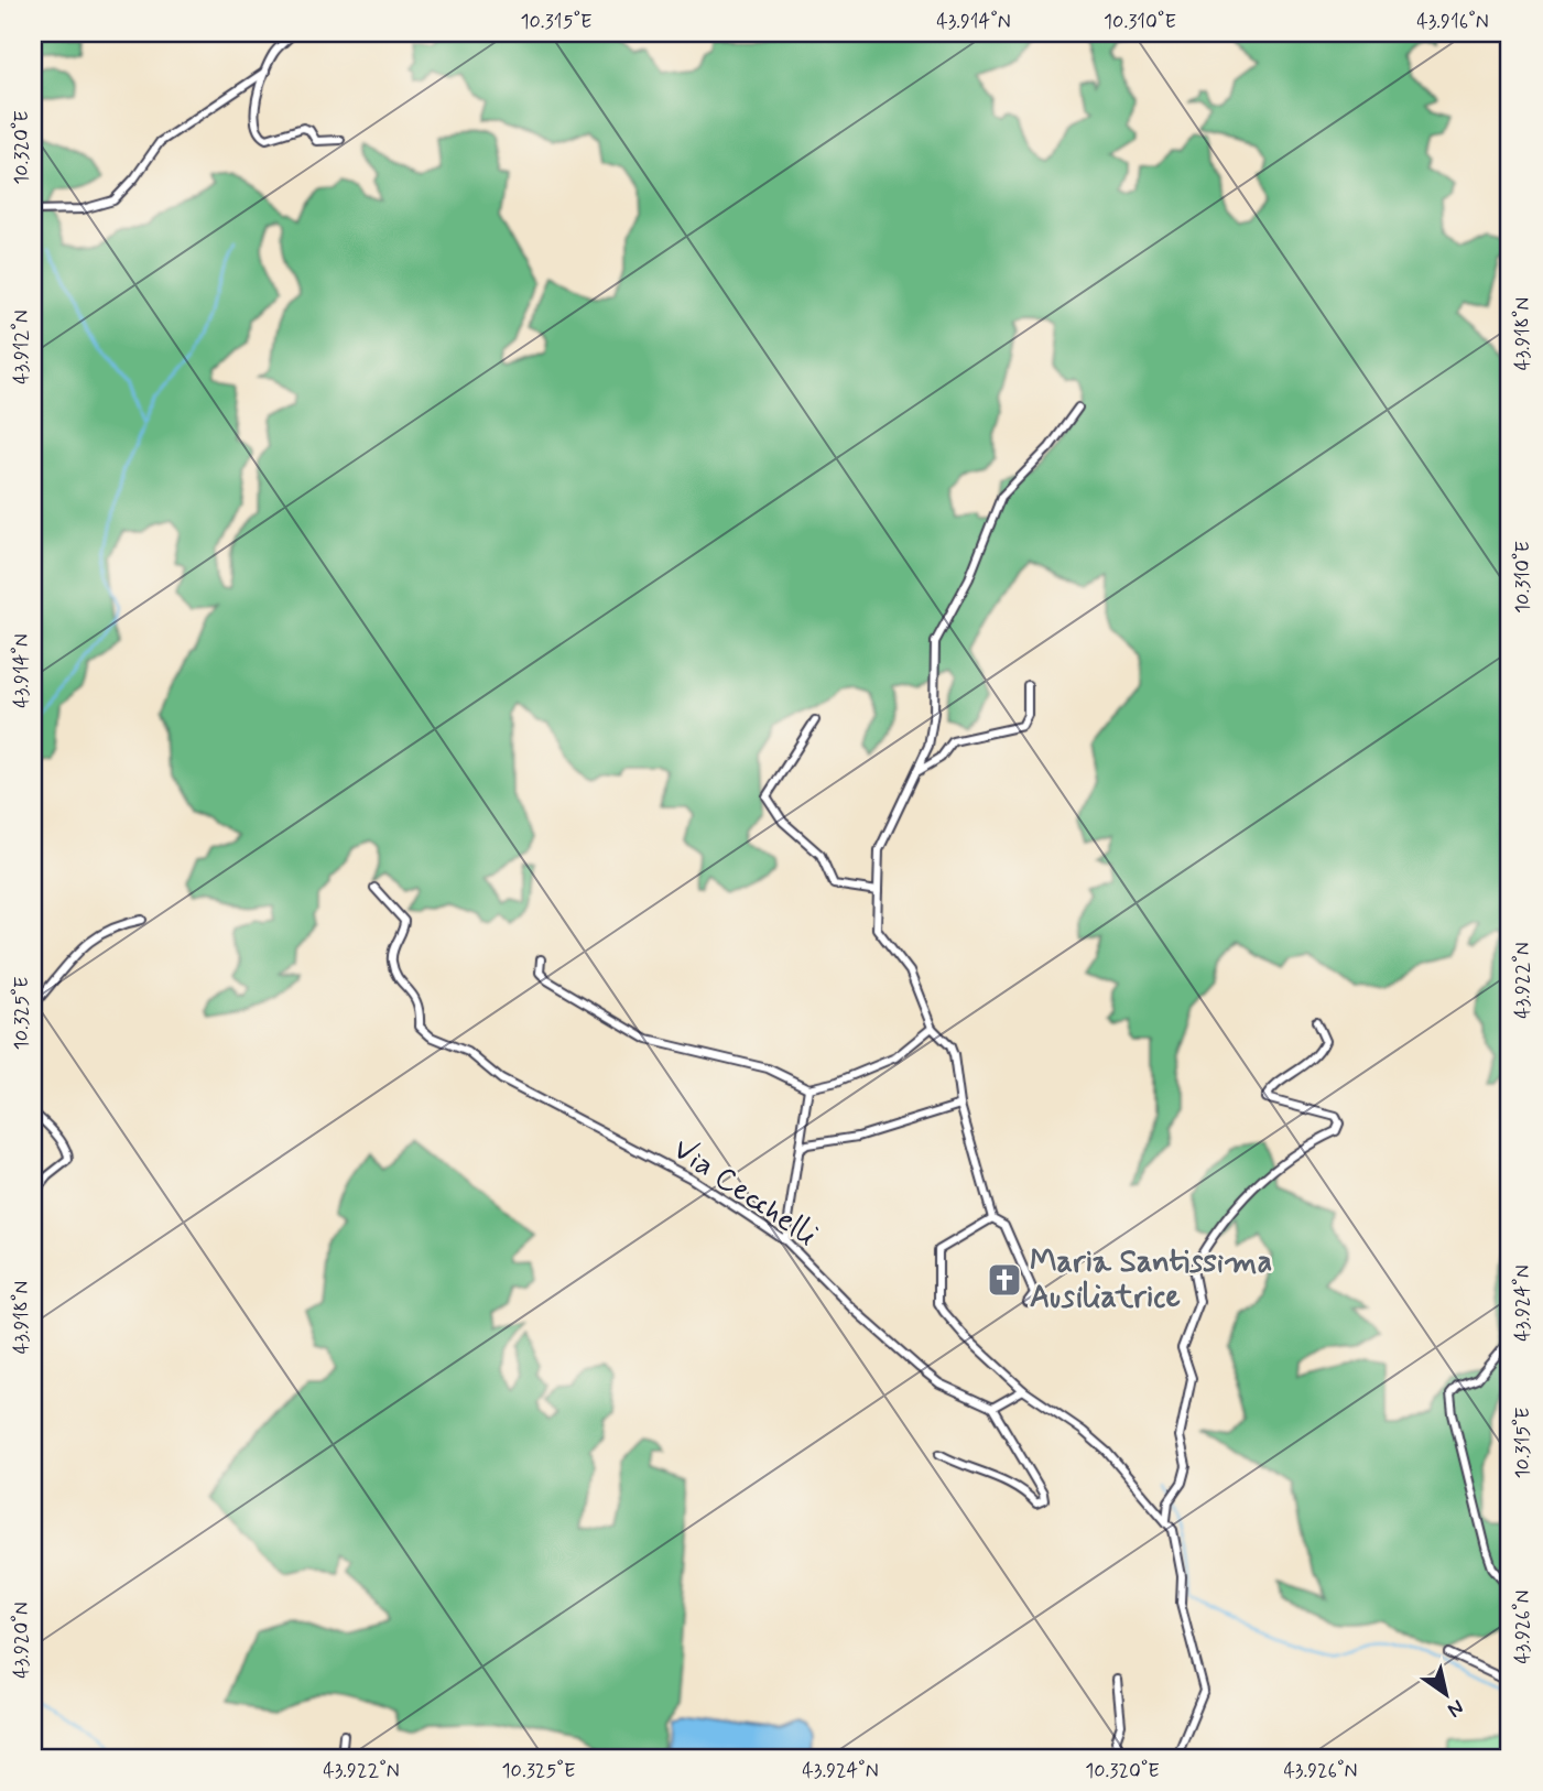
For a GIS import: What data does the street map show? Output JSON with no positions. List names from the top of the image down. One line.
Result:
{"streets":{"street":["Via Cecchelli"]},"places":{"church":["Maria Santissima Ausiliatrice"]},"north":"bottom right","coordinates":["10.315°E","43.914°N","10.310°E","43.916°N","10.320°E","43.918°N","43.912°N","43.922°N","10.325°E","43.924°N","43.926°N","43.920°N"]}
